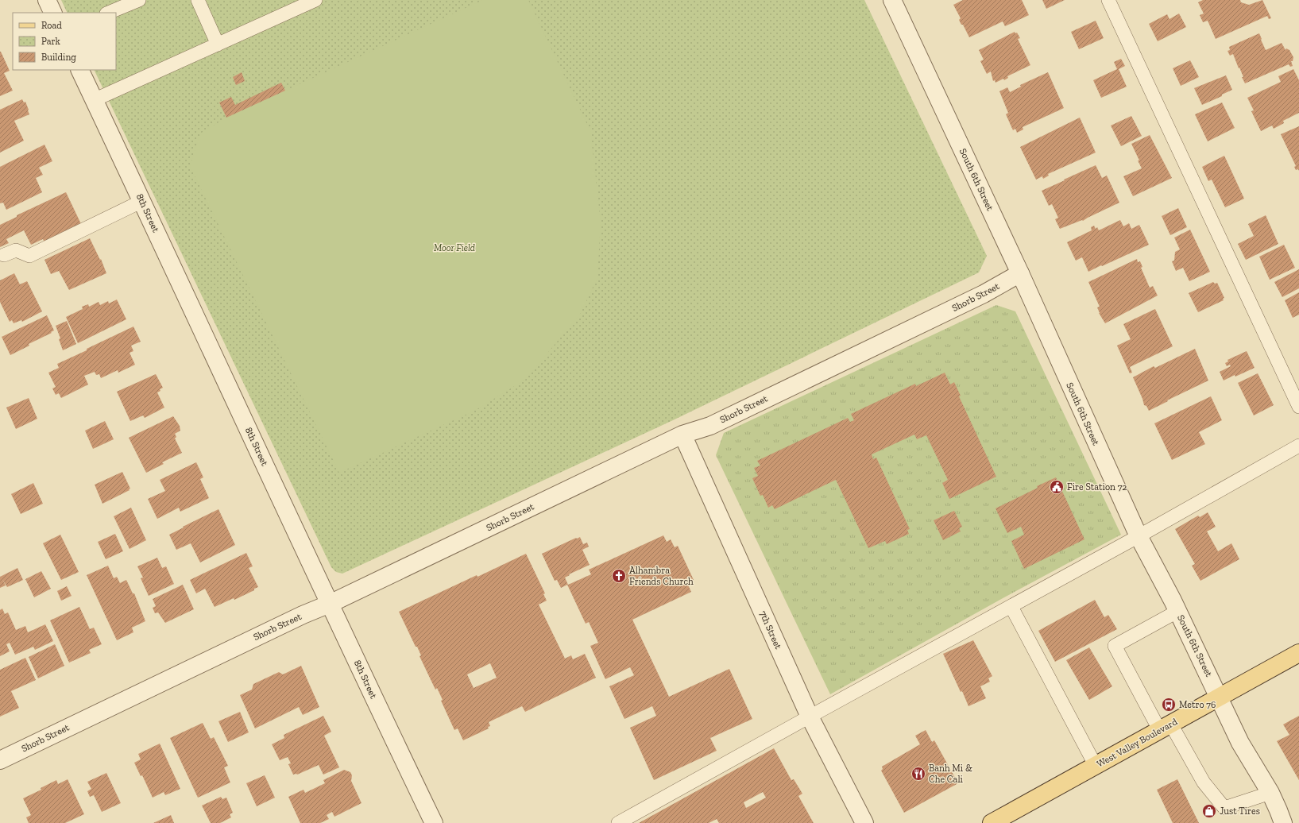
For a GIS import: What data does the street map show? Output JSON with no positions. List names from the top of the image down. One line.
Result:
{"streets":{"main road":["West Valley Boulevard"],"street":["South 6th Street","8th Street","Shorb Street","7th Street"]},"crossings":[["South 6th Street","Shorb Street"],["South 6th Street","West Valley Boulevard"],["8th Street","Shorb Street"],["Shorb Street","7th Street"]],"parks":["Moor Field"],"places":{"public building":["Fire Station 72"],"church":["Alhambra Friends Church"],"bus stop":["Metro 76"],"restaurant":["Banh Mi & Che Cali"],"shop":["Just Tires"]},"legend":["Road","Park","Building"]}
